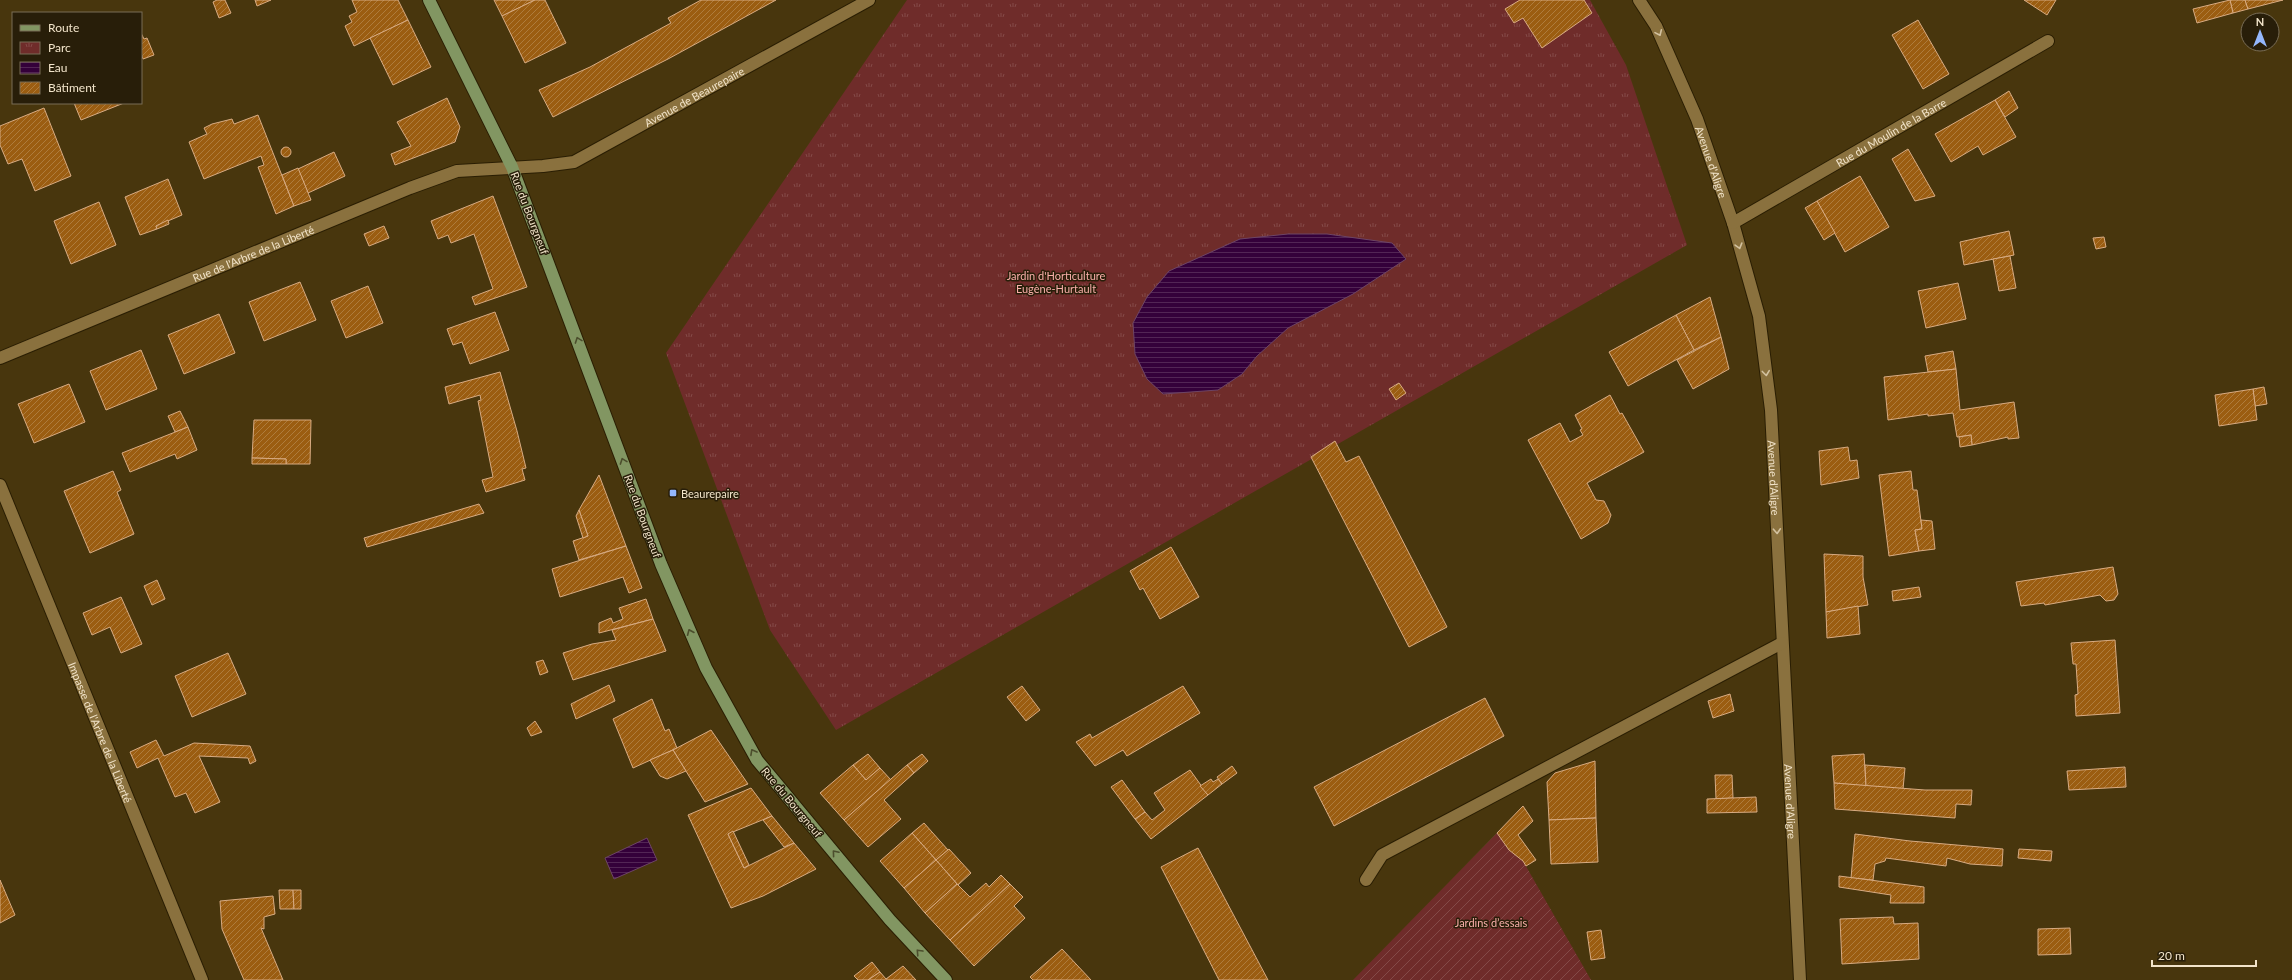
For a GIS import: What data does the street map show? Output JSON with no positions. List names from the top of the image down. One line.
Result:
{"streets":{"main road":["Rue du Bourgneuf"],"street":["Avenue de Beaurepaire","Rue du Moulin de la Barre","Avenue d'Aligre","Rue de l'Arbre de la Liberté","Impasse de l'Arbre de la Liberté"]},"crossings":[["Avenue de Beaurepaire","Rue du Bourgneuf"],["Avenue de Beaurepaire","Rue de l'Arbre de la Liberté"],["Rue du Moulin de la Barre","Avenue d'Aligre"],["Rue du Bourgneuf","Rue de l'Arbre de la Liberté"]],"one_way":["Avenue d'Aligre","Rue du Bourgneuf"],"parks":["Jardin d'Horticulture Eugène-Hurtault","Jardins d’essais"],"places":{"transit":["Beaurepaire"]},"legend":["Route","Parc","Eau","Bâtiment"],"scale_bar":"20 m","north":"top"}
